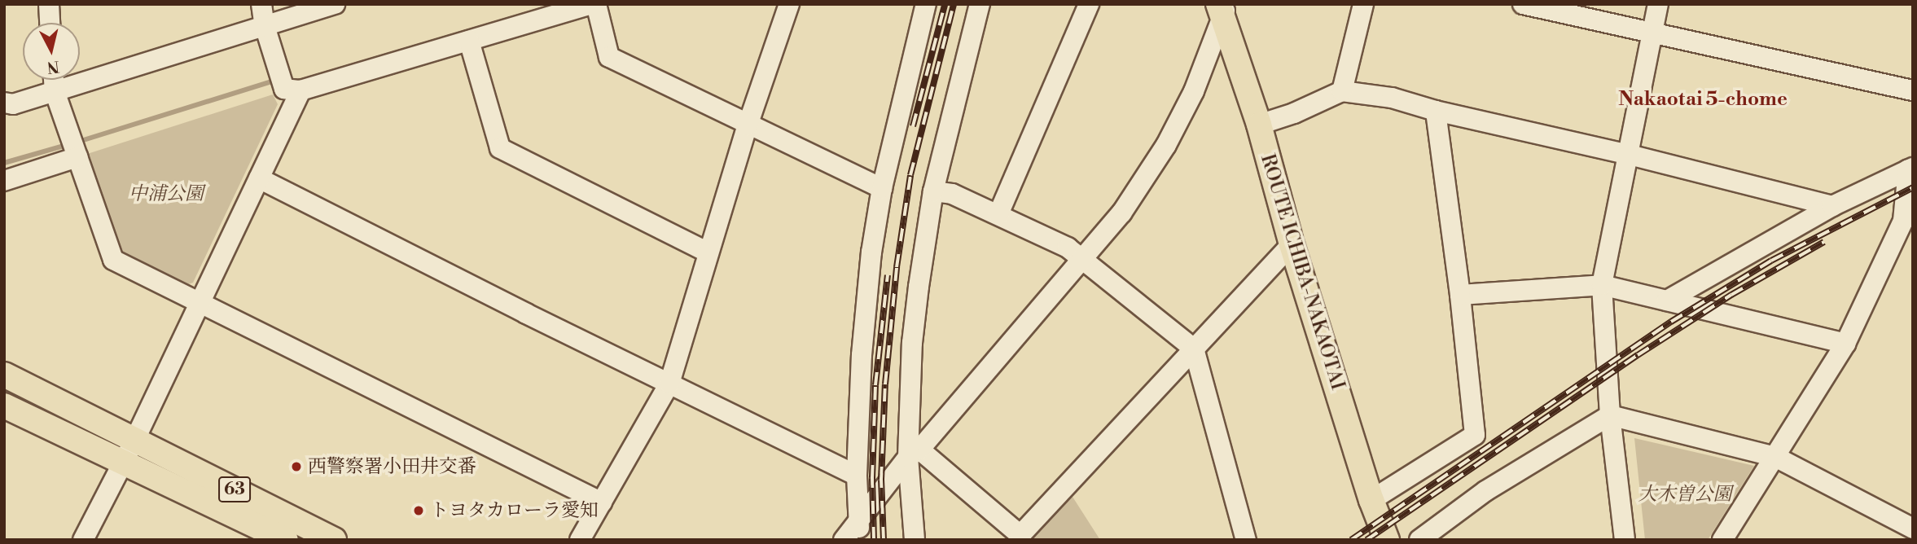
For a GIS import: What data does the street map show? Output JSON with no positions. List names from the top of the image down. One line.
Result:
{"streets":{"main road":["ROUTE ICHIBA-NAKAOTAI","63"]},"districts":["Nakaotai 5-chome"],"parks":["中浦公園","大木曽公園"],"places":["西警察署小田井交番","トヨタカローラ愛知"],"north":"bottom"}
